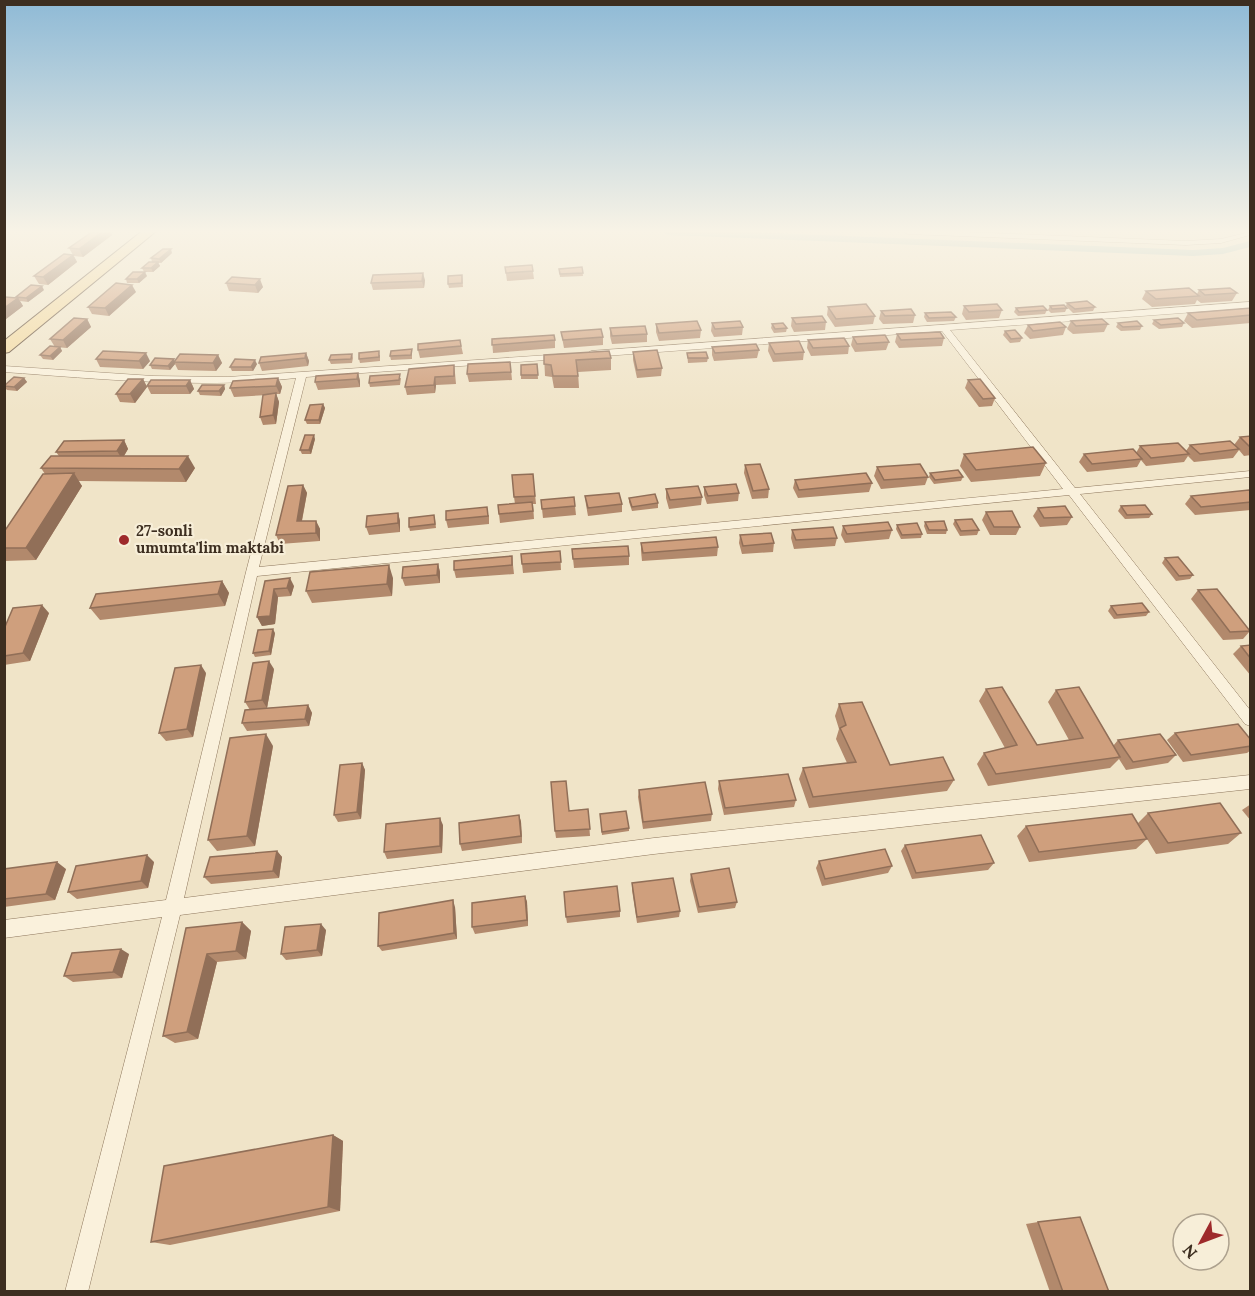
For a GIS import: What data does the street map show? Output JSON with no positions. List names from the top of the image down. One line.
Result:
{"places":["27-sonli umumta'lim maktabi"],"north":"bottom left"}
